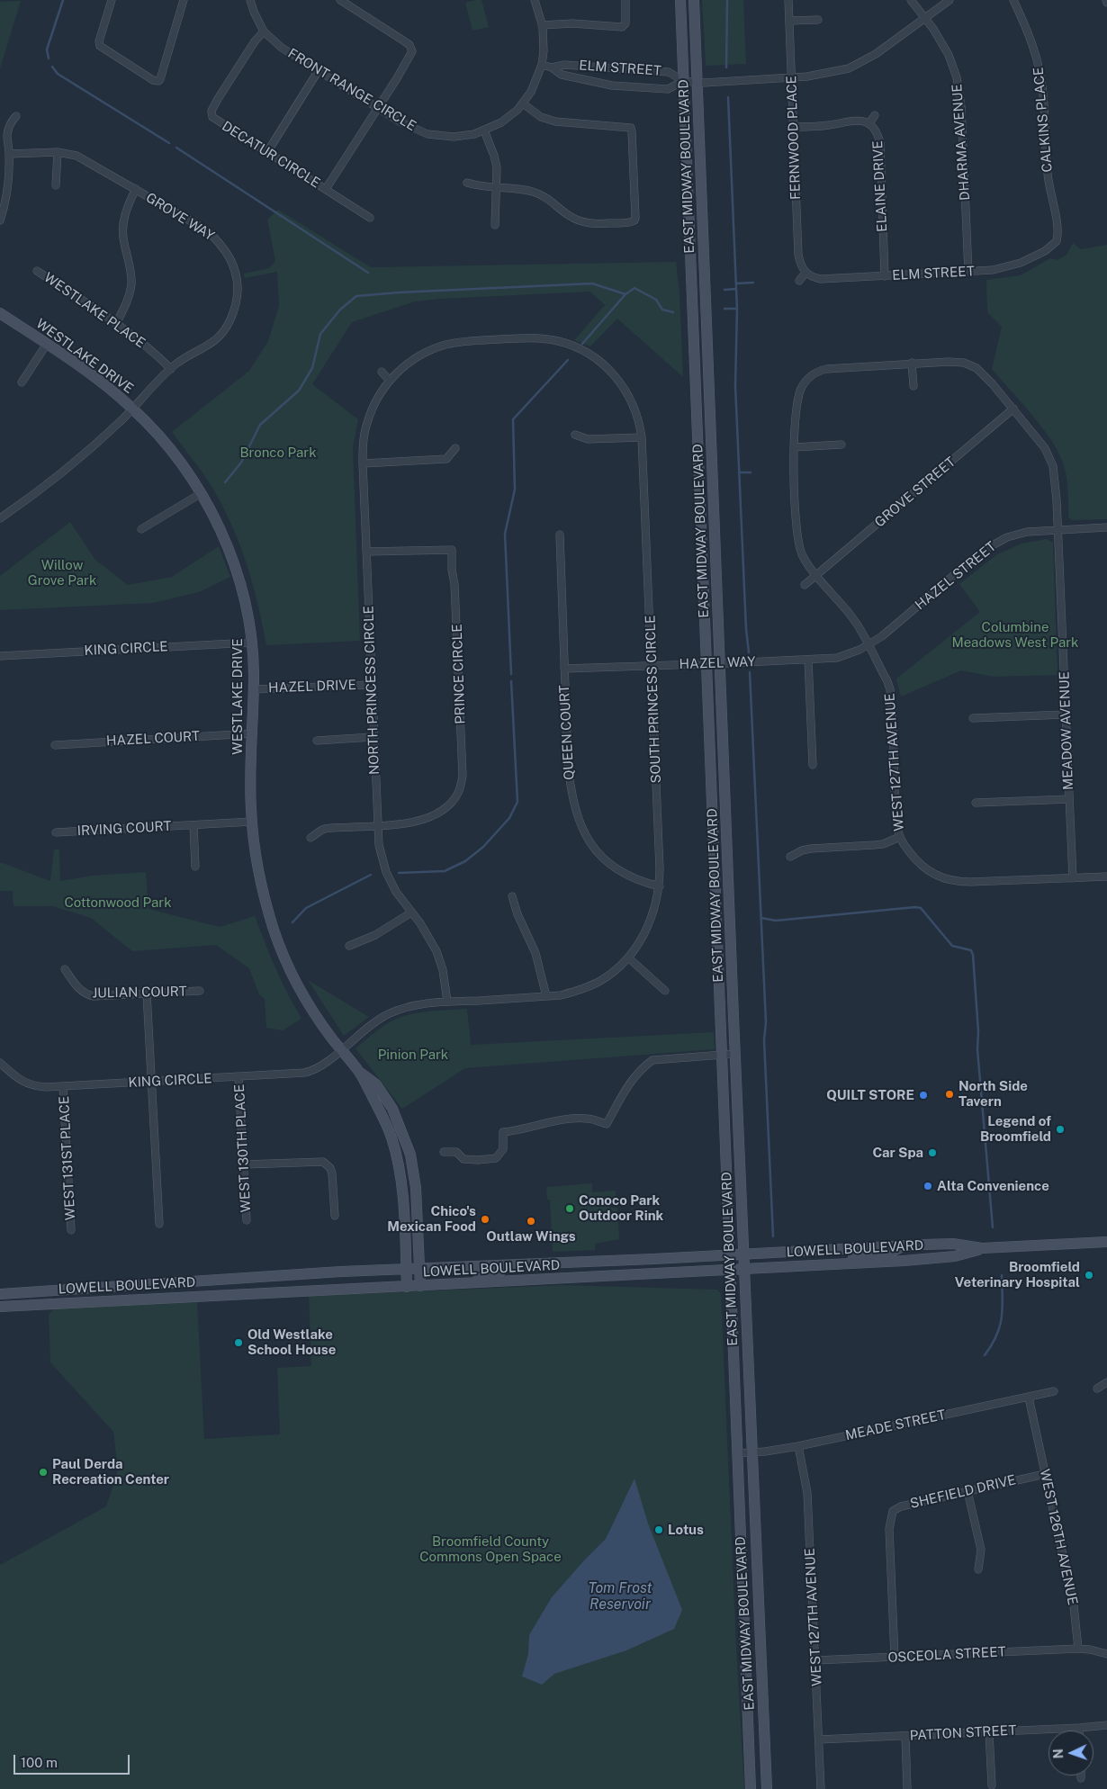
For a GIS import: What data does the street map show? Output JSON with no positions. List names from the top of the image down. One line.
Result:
{"streets":{"main road":["EAST MIDWAY BOULEVARD","WESTLAKE DRIVE","LOWELL BOULEVARD"],"street":["ELM STREET","FRONT RANGE CIRCLE","CALKINS PLACE","FERNWOOD PLACE","DHARMA AVENUE","DECATUR CIRCLE","ELAINE DRIVE","GROVE WAY","WESTLAKE PLACE","GROVE STREET","HAZEL STREET","KING CIRCLE","HAZEL WAY","PRINCE CIRCLE","HAZEL DRIVE","NORTH PRINCESS CIRCLE","SOUTH PRINCESS CIRCLE","MEADOW AVENUE","QUEEN COURT","HAZEL COURT","WEST 127TH AVENUE","IRVING COURT","JULIAN COURT","WEST 130TH PLACE","WEST 131ST PLACE","MEADE STREET","SHEFIELD DRIVE","WEST 126TH AVENUE","OSCEOLA STREET","PATTON STREET"]},"crossings":[["ELM STREET","FRONT RANGE CIRCLE"],["ELM STREET","CALKINS PLACE"],["ELM STREET","FERNWOOD PLACE"],["ELM STREET","DHARMA AVENUE"],["ELM STREET","EAST MIDWAY BOULEVARD"],["ELM STREET","ELAINE DRIVE"],["FRONT RANGE CIRCLE","DECATUR CIRCLE"],["FERNWOOD PLACE","ELAINE DRIVE"],["EAST MIDWAY BOULEVARD","HAZEL WAY"],["EAST MIDWAY BOULEVARD","LOWELL BOULEVARD"],["EAST MIDWAY BOULEVARD","MEADE STREET"],["GROVE WAY","WESTLAKE PLACE"],["GROVE WAY","WESTLAKE DRIVE"],["WESTLAKE DRIVE","KING CIRCLE"],["WESTLAKE DRIVE","HAZEL DRIVE"],["WESTLAKE DRIVE","SOUTH PRINCESS CIRCLE"],["WESTLAKE DRIVE","HAZEL COURT"],["WESTLAKE DRIVE","IRVING COURT"],["WESTLAKE DRIVE","LOWELL BOULEVARD"],["GROVE STREET","MEADOW AVENUE"],["GROVE STREET","WEST 127TH AVENUE"],["HAZEL STREET","HAZEL WAY"],["HAZEL STREET","MEADOW AVENUE"],["HAZEL STREET","WEST 127TH AVENUE"],["KING CIRCLE","SOUTH PRINCESS CIRCLE"],["KING CIRCLE","WEST 130TH PLACE"],["KING CIRCLE","WEST 131ST PLACE"],["HAZEL WAY","SOUTH PRINCESS CIRCLE"],["HAZEL WAY","QUEEN COURT"],["HAZEL WAY","WEST 127TH AVENUE"],["PRINCE CIRCLE","NORTH PRINCESS CIRCLE"],["HAZEL DRIVE","NORTH PRINCESS CIRCLE"],["NORTH PRINCESS CIRCLE","SOUTH PRINCESS CIRCLE"],["SOUTH PRINCESS CIRCLE","QUEEN COURT"],["MEADOW AVENUE","WEST 127TH AVENUE"],["WEST 127TH AVENUE","MEADE STREET"],["WEST 127TH AVENUE","OSCEOLA STREET"],["WEST 127TH AVENUE","PATTON STREET"],["MEADE STREET","WEST 126TH AVENUE"],["SHEFIELD DRIVE","WEST 126TH AVENUE"],["SHEFIELD DRIVE","OSCEOLA STREET"],["WEST 126TH AVENUE","OSCEOLA STREET"]],"water":["Tom Frost Reservoir"],"parks":["Bronco Park","Willow Grove Park","Columbine Meadows West Park","Cottonwood Park","Pinion Park","Broomfield County Commons Open Space"],"places":["North Side Tavern","QUILT STORE","Legend of Broomfield","Car Spa","Alta Convenience","Conoco Park Outdoor Rink","Chico's Mexican Food","Outlaw Wings","Broomfield Veterinary Hospital","Old Westlake School House","Paul Derda Recreation Center","Lotus"],"scale_bar":"100 m","north":"left"}
